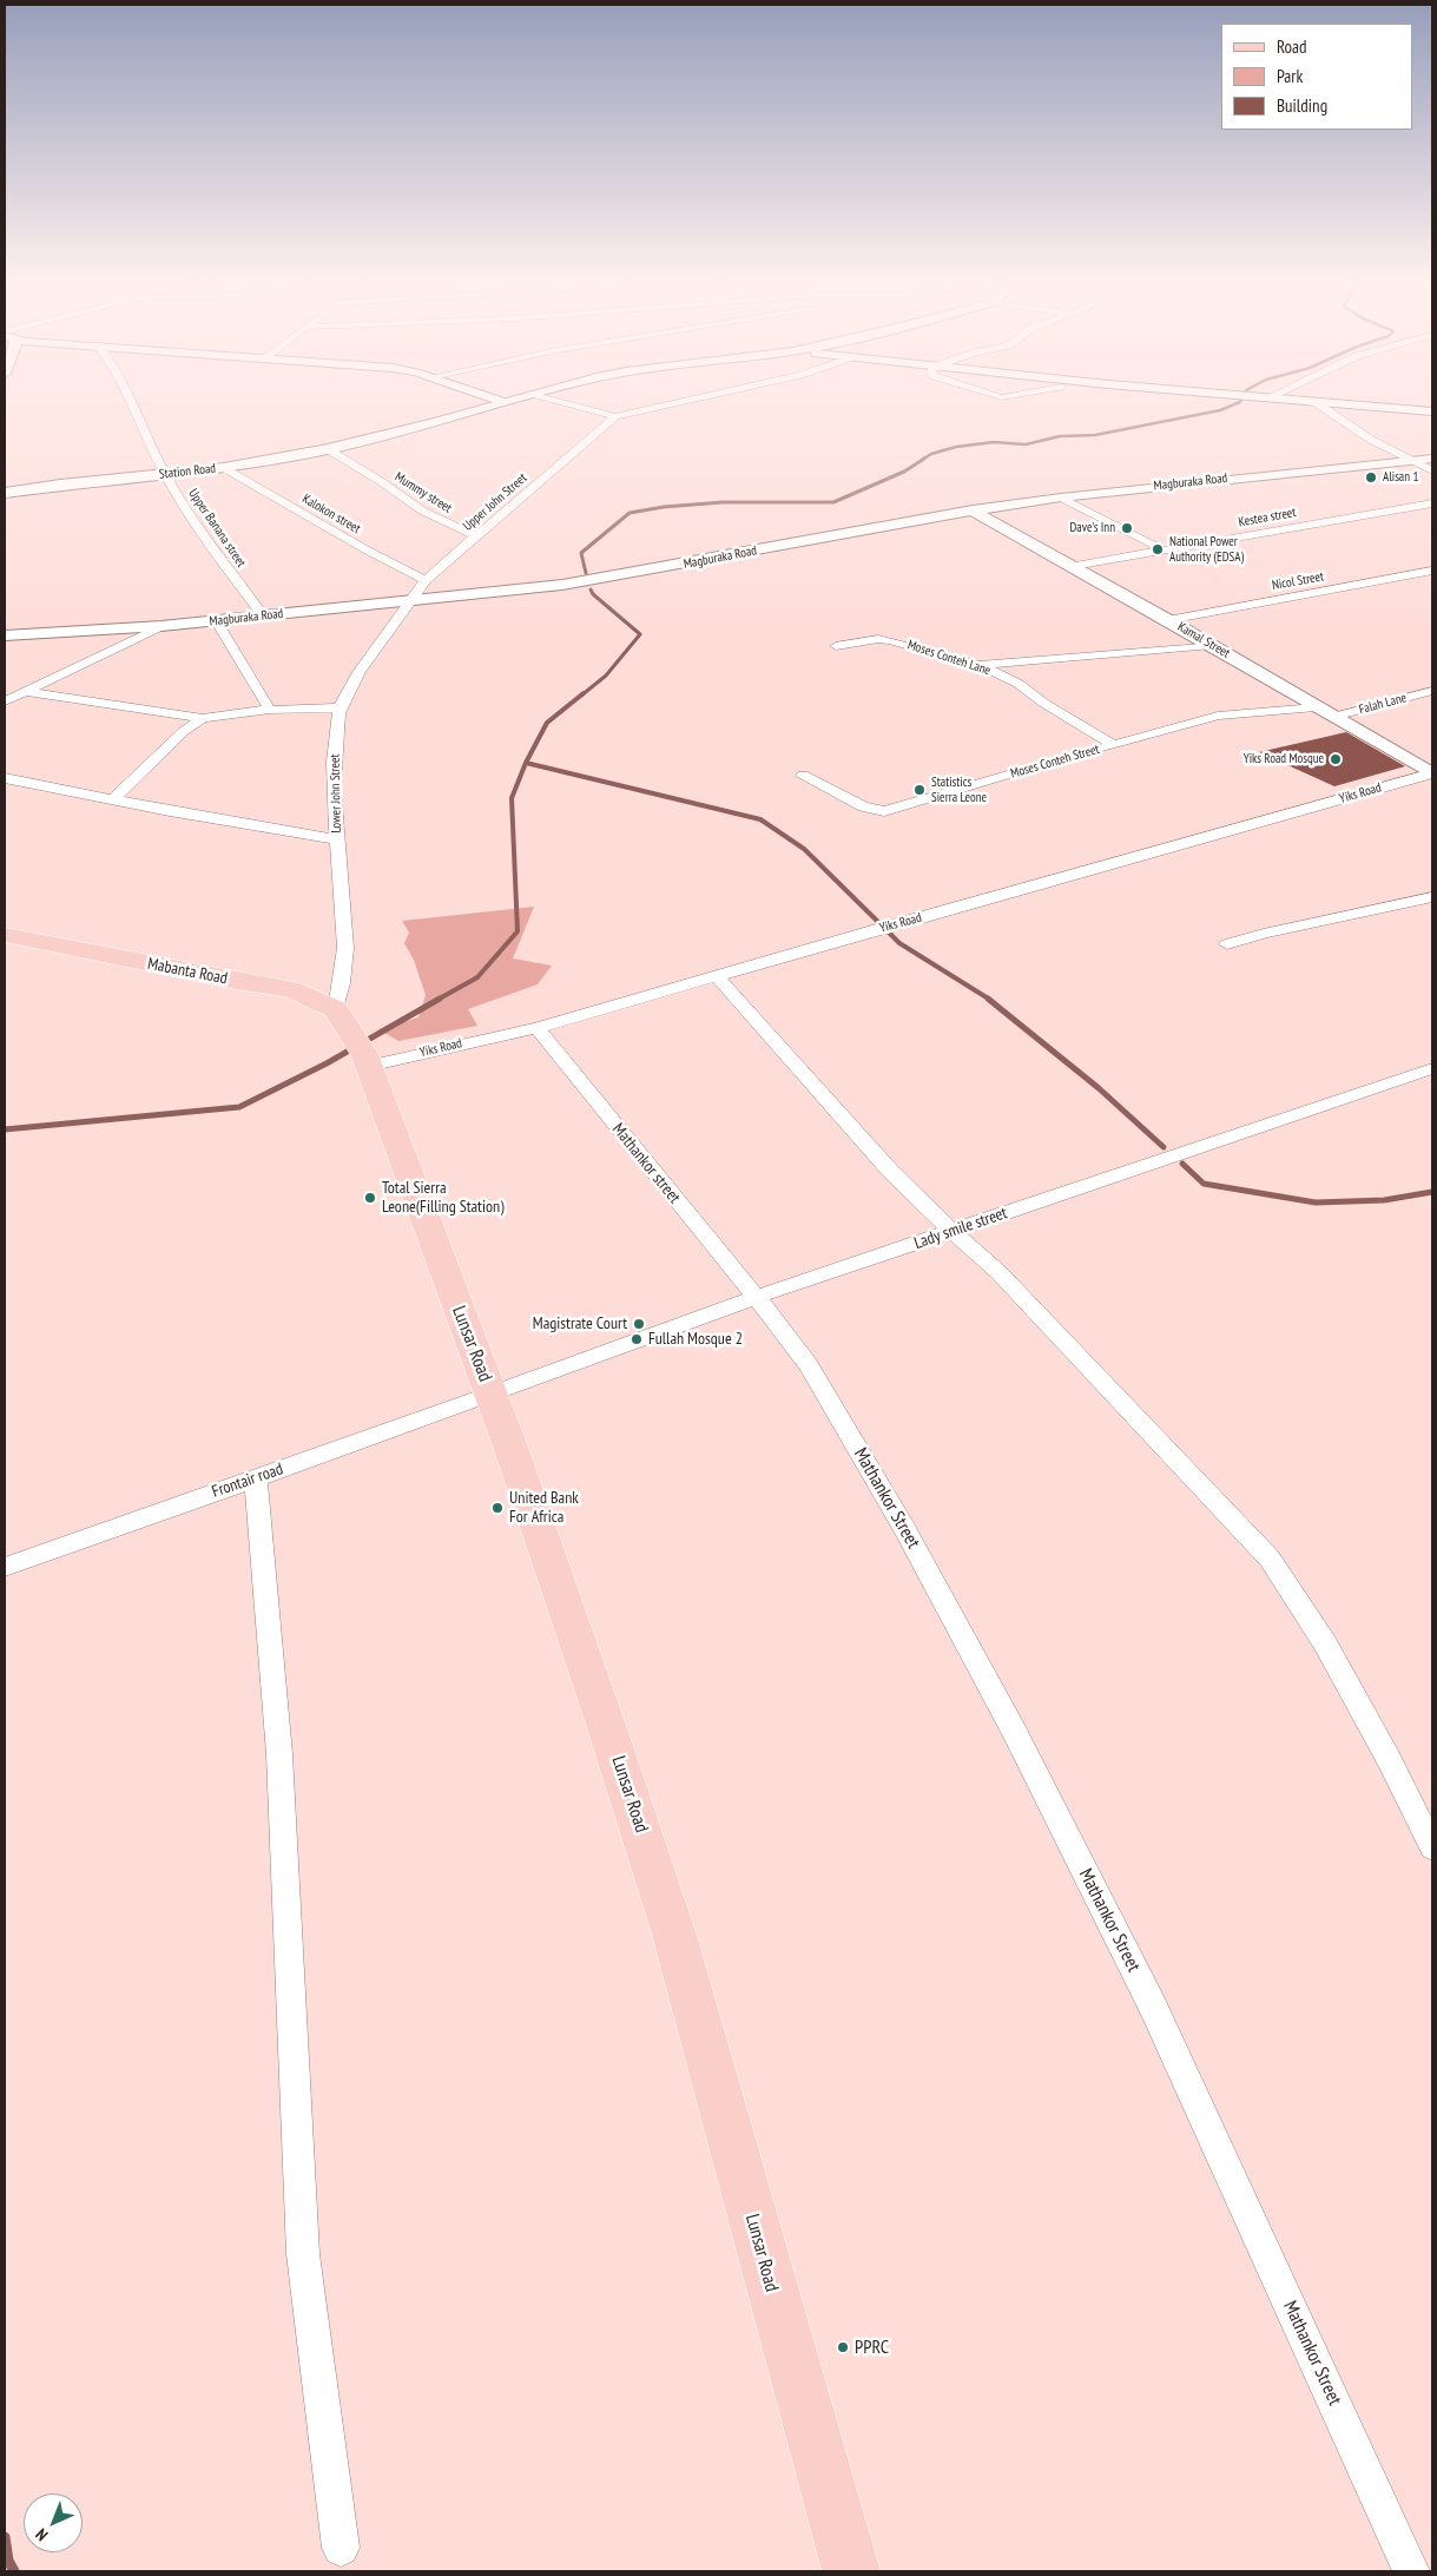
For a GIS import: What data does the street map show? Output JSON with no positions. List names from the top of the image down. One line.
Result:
{"streets":{"main road":["Station Road","Mabanta Road","Lunsar Road"],"street":["Magburaka Road","Mummy street","Upper John Street","Kalokon street","Kestea street","Upper Banana street","Nicol Street","Kamal Street","Moses Conteh Lane","Falah Lane","Moses Conteh Street","Lower John Street","Yiks Road","Mathankor street","Lady smile street","Frontair road","Mathankor Street"]},"crossings":[["Station Road","Mummy street"],["Station Road","Kalokon street"],["Station Road","Upper Banana street"],["Magburaka Road","Upper John Street"],["Magburaka Road","Upper Banana street"],["Magburaka Road","Kamal Street"],["Magburaka Road","Lower John Street"],["Mummy street","Upper John Street"],["Upper John Street","Kalokon street"],["Upper John Street","Lower John Street"],["Kestea street","Kamal Street"],["Nicol Street","Kamal Street"],["Kamal Street","Falah Lane"],["Kamal Street","Moses Conteh Street"],["Kamal Street","Yiks Road"],["Moses Conteh Lane","Moses Conteh Street"],["Lower John Street","Mabanta Road"],["Yiks Road","Mathankor street"],["Yiks Road","Lunsar Road"],["Mathankor street","Lady smile street"],["Mathankor street","Mathankor Street"],["Lady smile street","Lunsar Road"],["Lady smile street","Frontair road"],["Lady smile street","Mathankor Street"],["Lunsar Road","Frontair road"]],"places":["Alisan 1","Dave's Inn","National Power Authority (EDSA)","Yiks Road Mosque","Statistics Sierra Leone","Total Sierra Leone(Filling Station)","Magistrate Court","Fullah Mosque 2","United Bank For Africa","PPRC"],"legend":["Road","Park","Building"],"north":"bottom left"}
